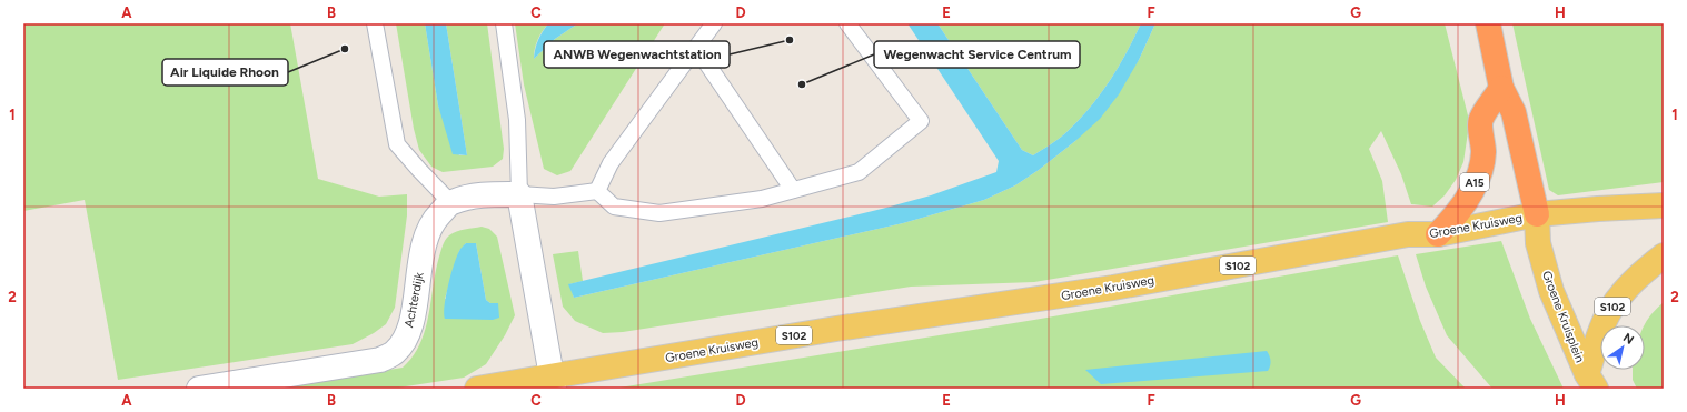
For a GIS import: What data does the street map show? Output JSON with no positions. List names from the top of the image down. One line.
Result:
{"streets":{"highway":["A15"],"main road":["Groene Kruisweg","S102","Groene Kruisplein"],"street":["Achterdijk"]},"crossings":[["A15","Groene Kruisweg"],["Groene Kruisweg","Groene Kruisplein"],["S102","Groene Kruisplein"]],"places":["ANWB Wegenwachtstation","Air Liquide Rhoon","Wegenwacht Service Centrum"],"north":"top right","grid":{"columns":["A","B","C","D","E","F","G","H"],"rows":["1","2"]}}
